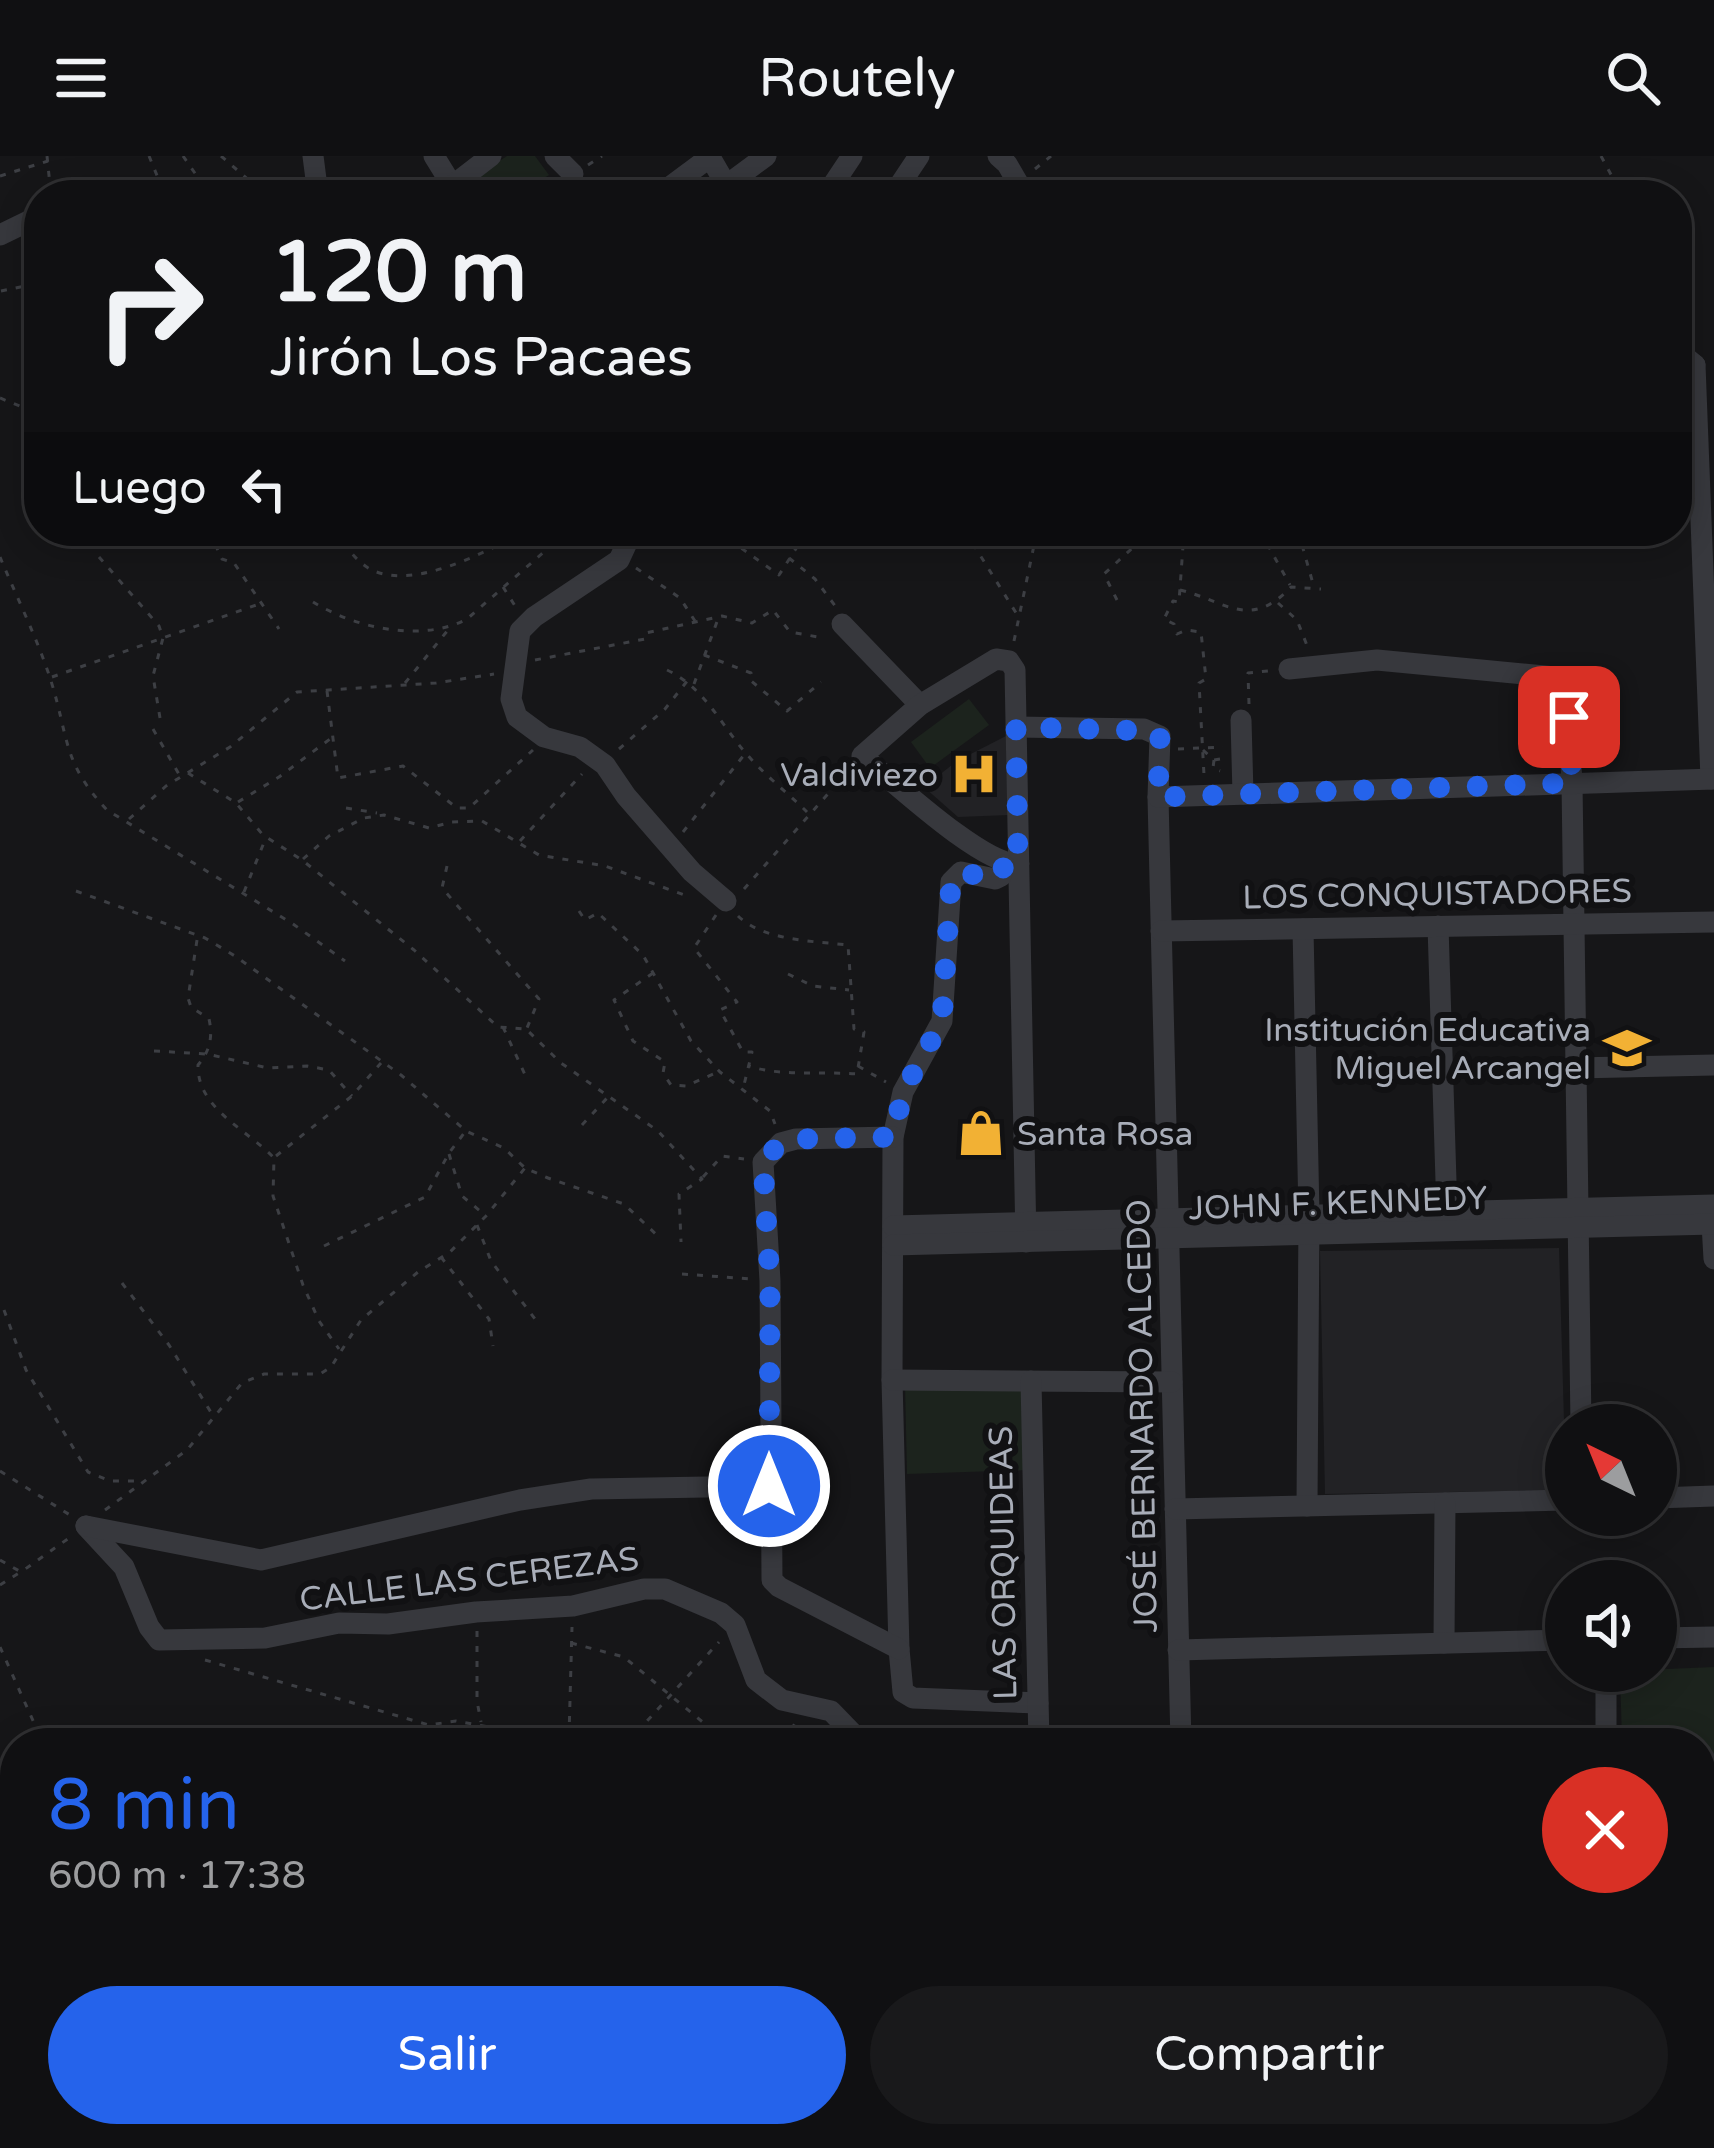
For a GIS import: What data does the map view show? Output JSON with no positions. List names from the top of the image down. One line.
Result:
{"streets":{"street":["LOS CONQUISTADORES","JOHN F. KENNEDY","JOSÉ BERNARDO ALCEDO","LAS ORQUIDEAS","CALLE LAS CEREZAS"]},"crossings":[["LOS CONQUISTADORES","JOSÉ BERNARDO ALCEDO"],["JOHN F. KENNEDY","JOSÉ BERNARDO ALCEDO"]],"places":{"hospital":["Valdiviezo"],"school or university":["Institución Educativa Miguel Arcangel"],"shop":["Santa Rosa"]},"north":"top left","page":{"header":"Routely","turn":["120 m","Jirón Los Pacaes"],"then":"Luego","heading":["8 min","600 m · 17:38"],"buttons":["Salir","Compartir"]}}
